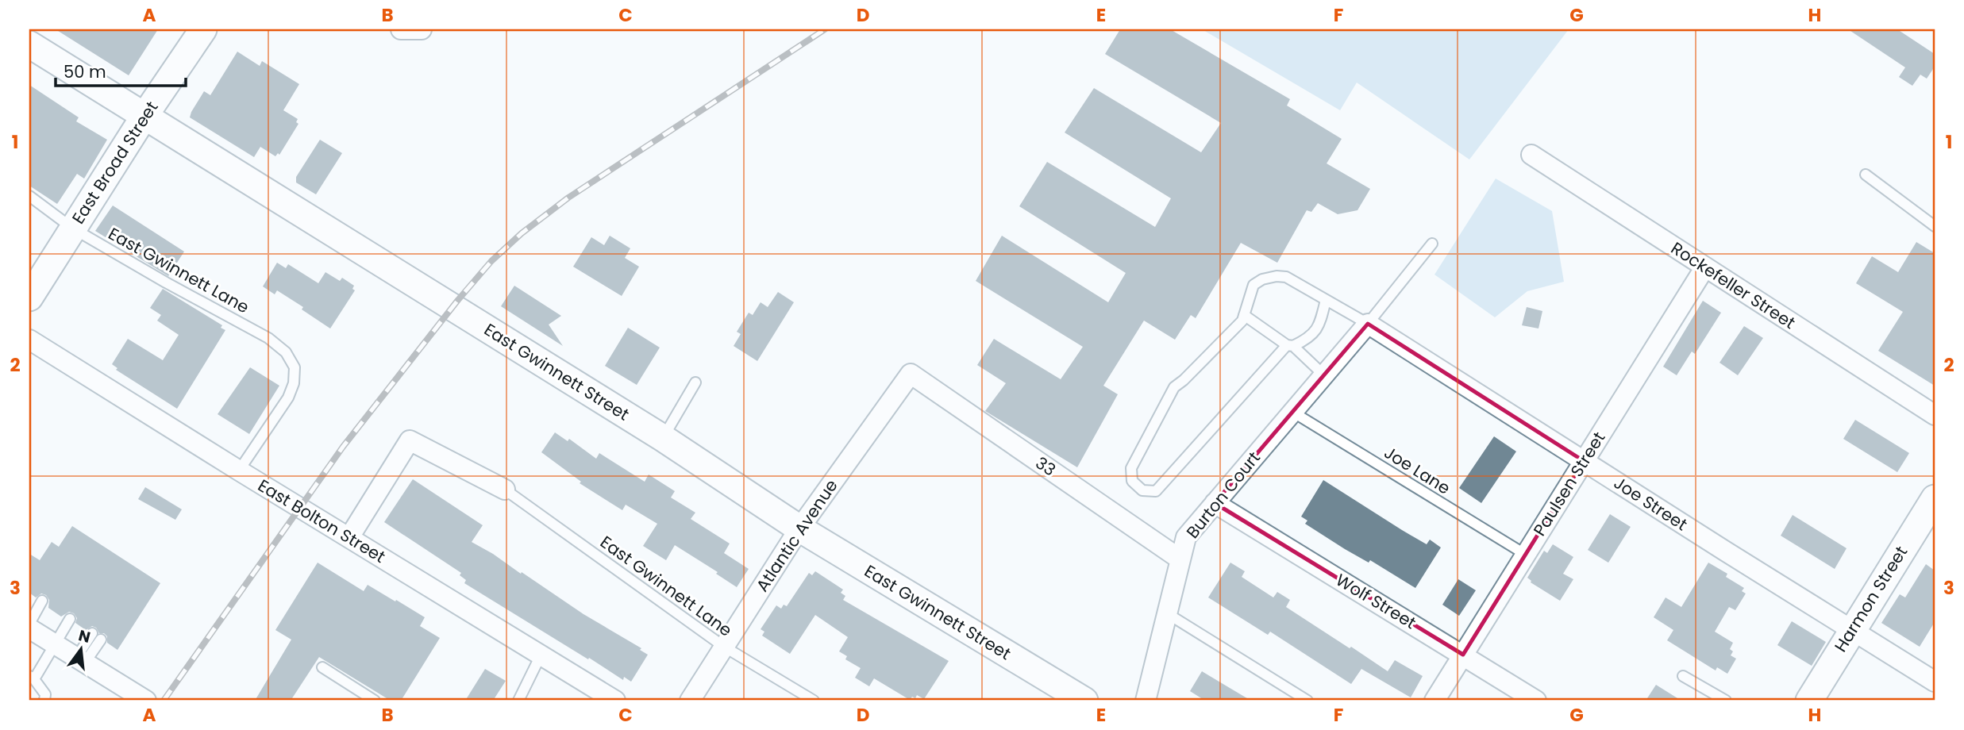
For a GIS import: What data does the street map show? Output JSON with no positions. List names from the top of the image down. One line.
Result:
{"streets":{"main road":["East Broad Street","East Gwinnett Street","Harmon Street"],"street":["Rockefeller Street","33","Paulsen Street","Burton Court","Joe Street","East Bolton Street","Atlantic Avenue","Wolf Street"],"lane":["East Gwinnett Lane","Joe Lane"]},"crossings":[["East Broad Street","East Gwinnett Lane"],["East Broad Street","East Gwinnett Street"],["East Gwinnett Lane","East Bolton Street"],["East Gwinnett Lane","Atlantic Avenue"],["Rockefeller Street","Paulsen Street"],["East Gwinnett Street","Atlantic Avenue"],["33","Burton Court"],["33","Atlantic Avenue"],["Joe Lane","Paulsen Street"],["Joe Lane","Burton Court"],["Paulsen Street","Joe Street"],["Paulsen Street","Wolf Street"],["Burton Court","Joe Street"],["Burton Court","Wolf Street"],["Joe Street","Harmon Street"]],"scale_bar":"50 m","north":"top","grid":{"columns":["A","B","C","D","E","F","G","H"],"rows":["1","2","3"]}}
